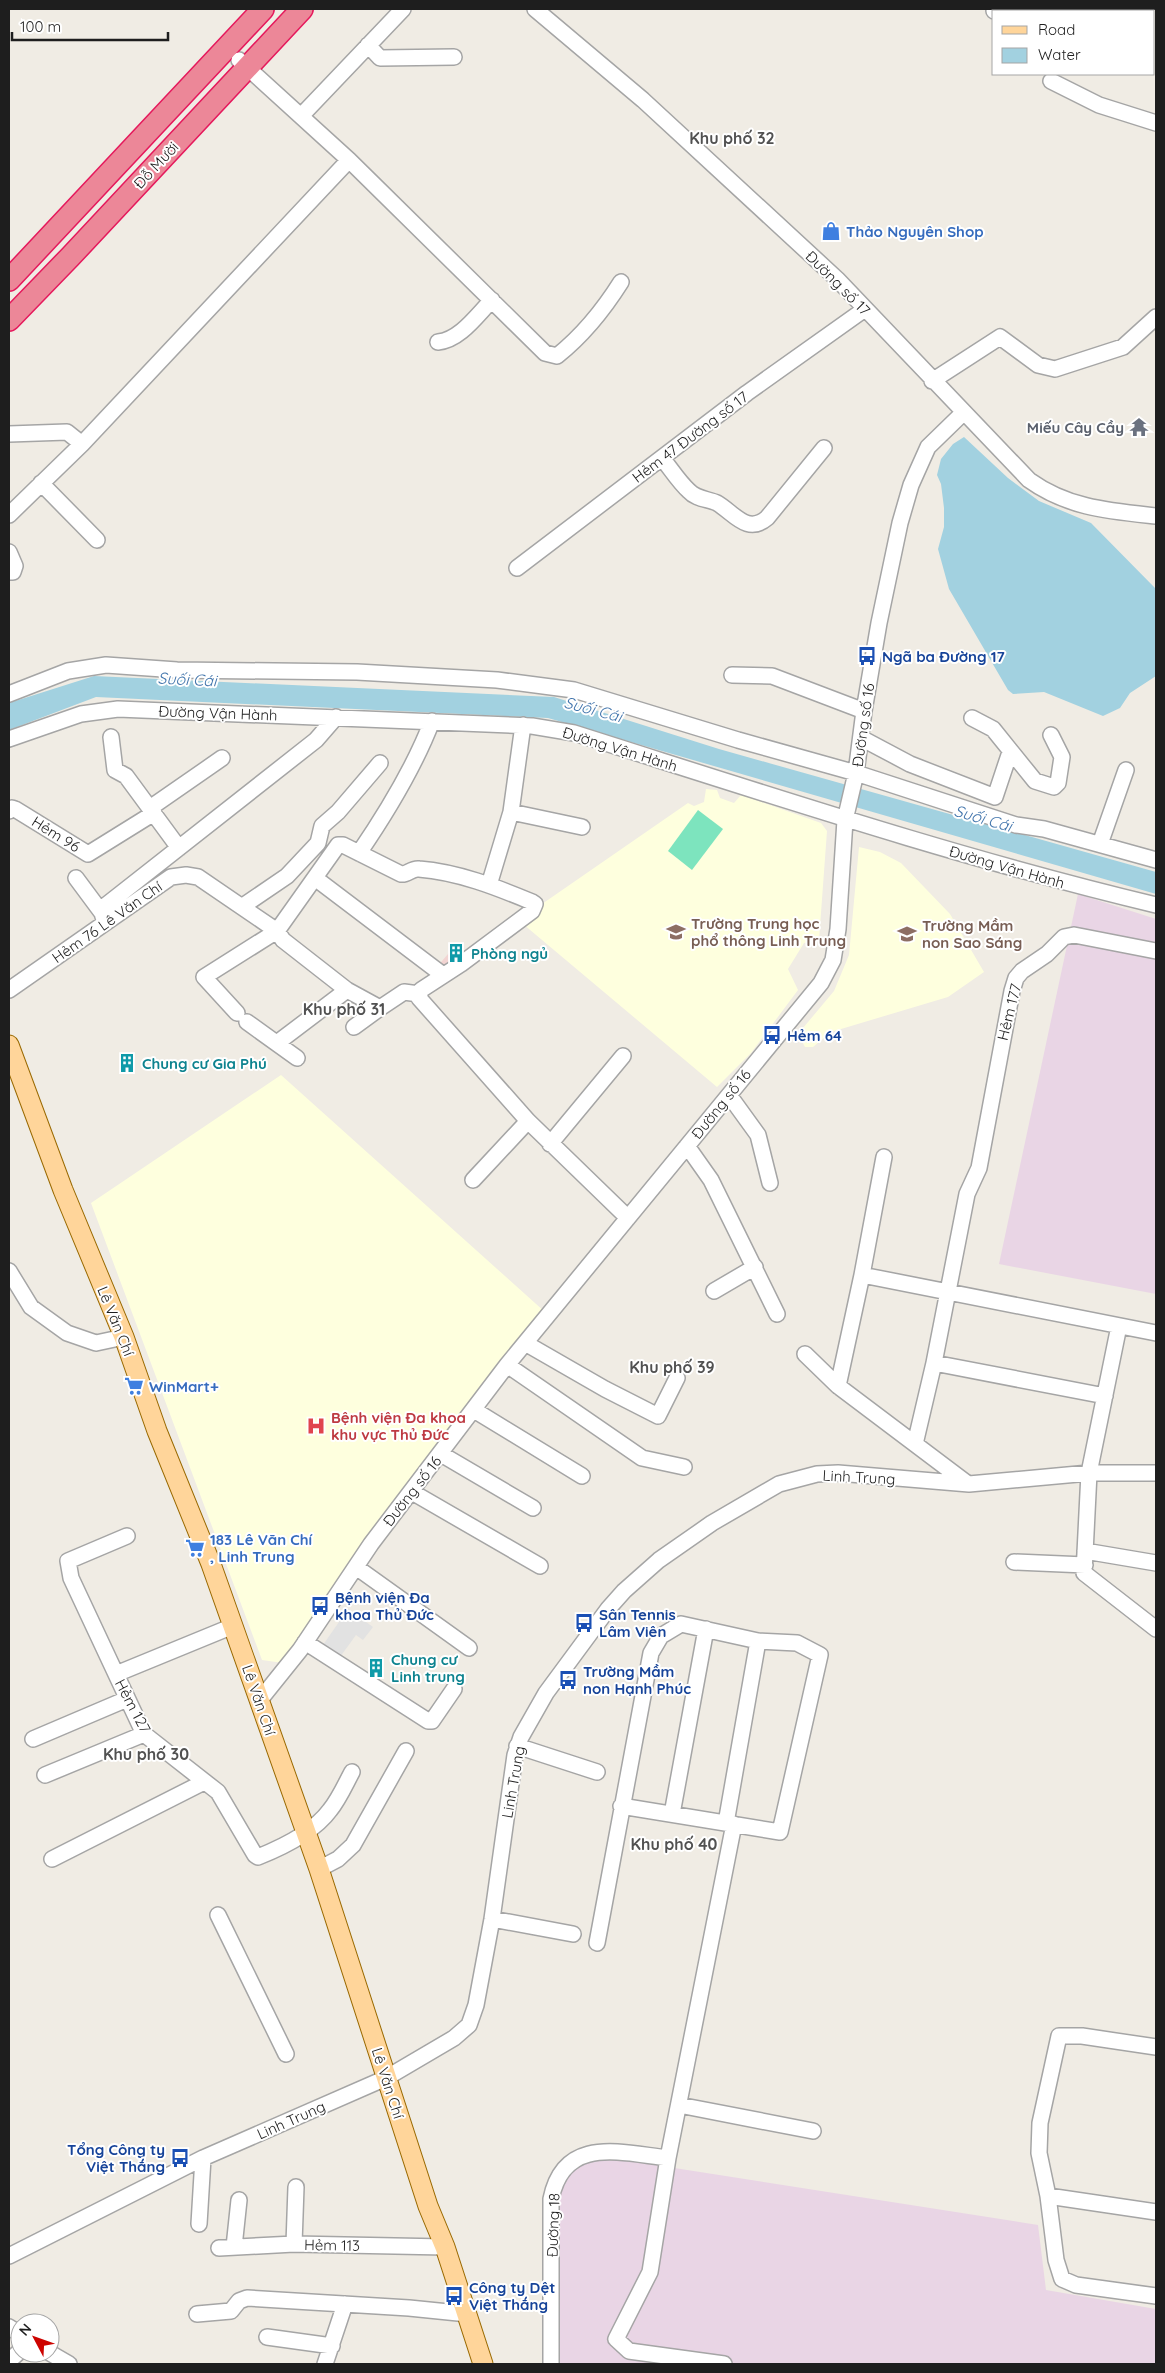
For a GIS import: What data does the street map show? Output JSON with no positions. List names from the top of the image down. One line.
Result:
{"streets":{"highway":["Đỗ Mười"],"main road":["Lê Văn Chí"],"street":["Đường số 17","Hẻm 47 Đường số 17","Đường Vận Hành","Đường số 16","Hẻm 96","Hẻm 76 Lê Văn Chí","Hẻm 177","Linh Trung","Hẻm 127","Đường 18","Hẻm 113"]},"crossings":[["Đường số 17","Hẻm 47 Đường số 17"],["Đường số 17","Đường số 16"],["Đường Vận Hành","Đường số 16"],["Đường số 16","Lê Văn Chí"],["Lê Văn Chí","Linh Trung"],["Lê Văn Chí","Hẻm 127"],["Lê Văn Chí","Hẻm 113"]],"districts":["Khu phố 32","Khu phố 31","Khu phố 39","Khu phố 30","Khu phố 40"],"water":["Suối Cái"],"places":{"shop":["Thảo Nguyên Shop"],"temple":["Miếu Cây Cầy"],"bus stop":["Ngã ba Đường 17","Hẻm 64","Bệnh viện Đa khoa Thủ Đức","Sân Tennis Lâm Viên","Trường Mầm non Hạnh Phúc","Tổng Công ty Việt Thắng","Công ty Dệt Việt Thắng"],"school or university":["Trường Trung học phổ thông Linh Trung","Trường Mầm non Sao Sáng"],"building":["Phòng ngủ","Chung cư Gia Phú","Chung cư Linh trung"],"supermarket":["WinMart+","183 Lê Văn Chí , Linh Trung"],"hospital":["Bệnh viện Đa khoa khu vực Thủ Đức"]},"legend":["Road","Water"],"scale_bar":"100 m","north":"top left"}
